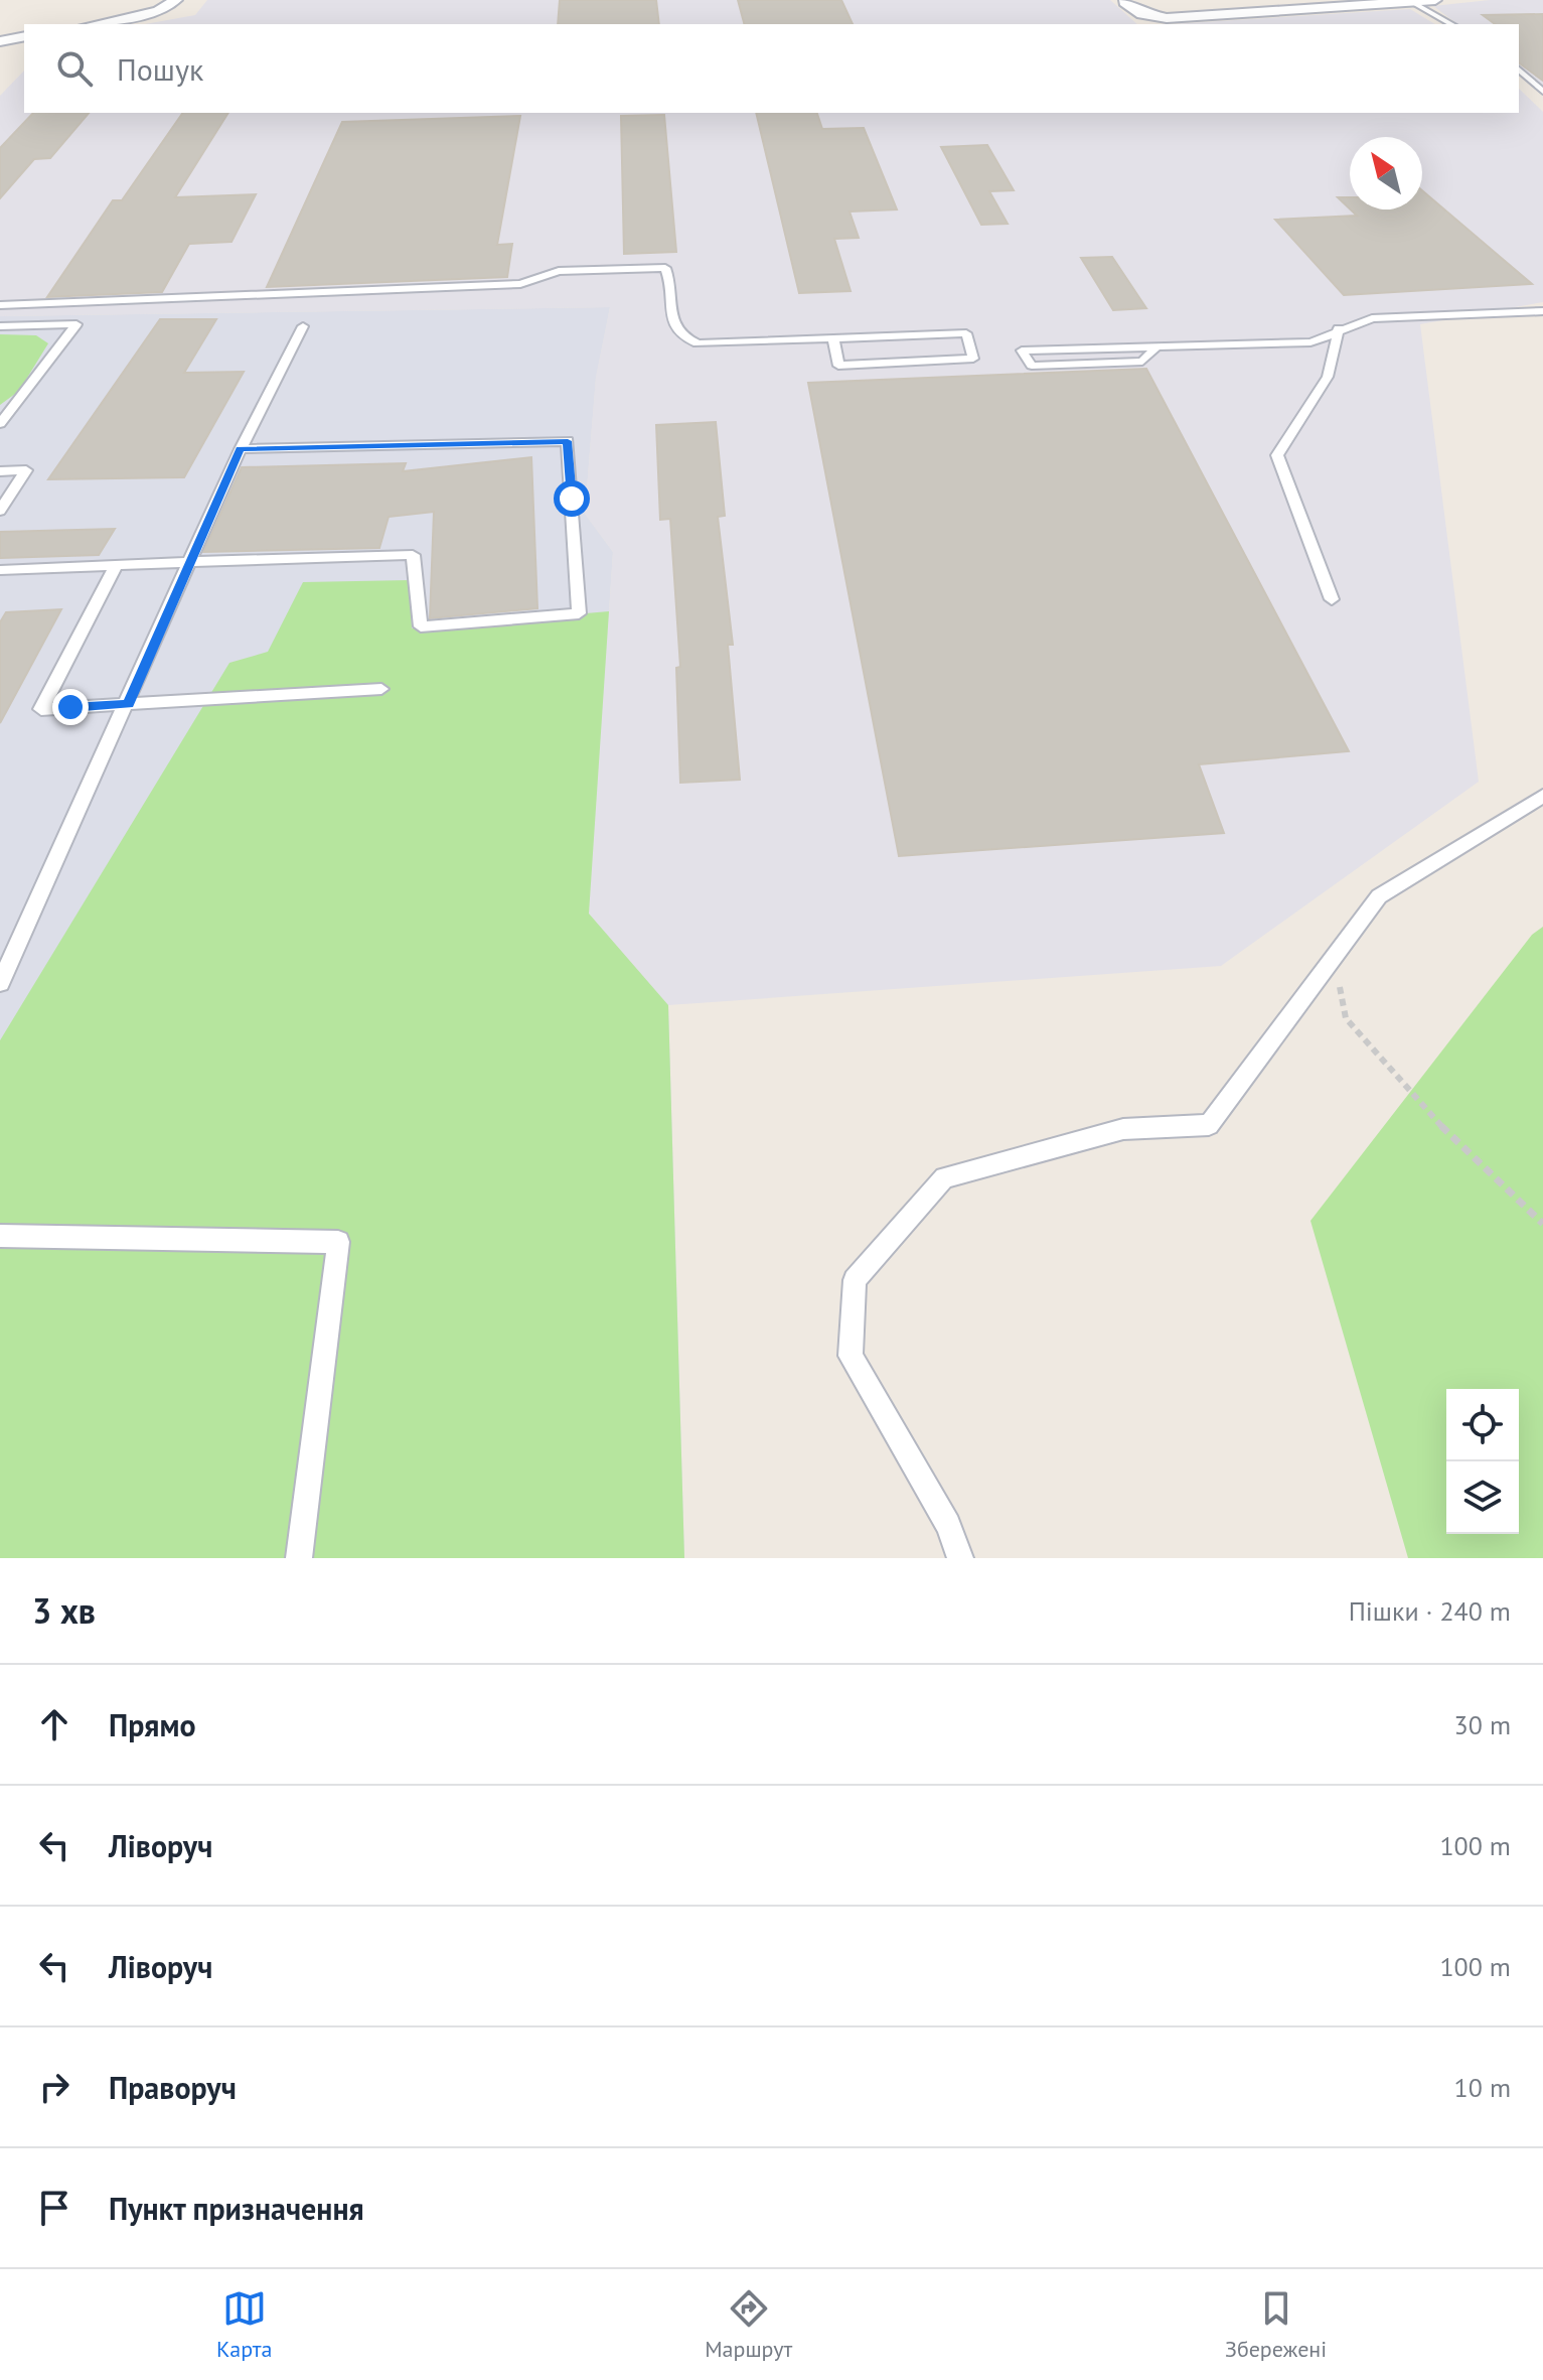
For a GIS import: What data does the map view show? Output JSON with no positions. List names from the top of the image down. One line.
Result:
{"north":"top left","page":{"search":"Пошук","heading":["3 хв","Пішки · 240 m"],"list":[["Прямо","30 m"],["Ліворуч","100 m"],["Ліворуч","100 m"],["Праворуч","10 m"],"Пункт призначення"],"nav":["Карта","Маршрут","Збережені"]}}
